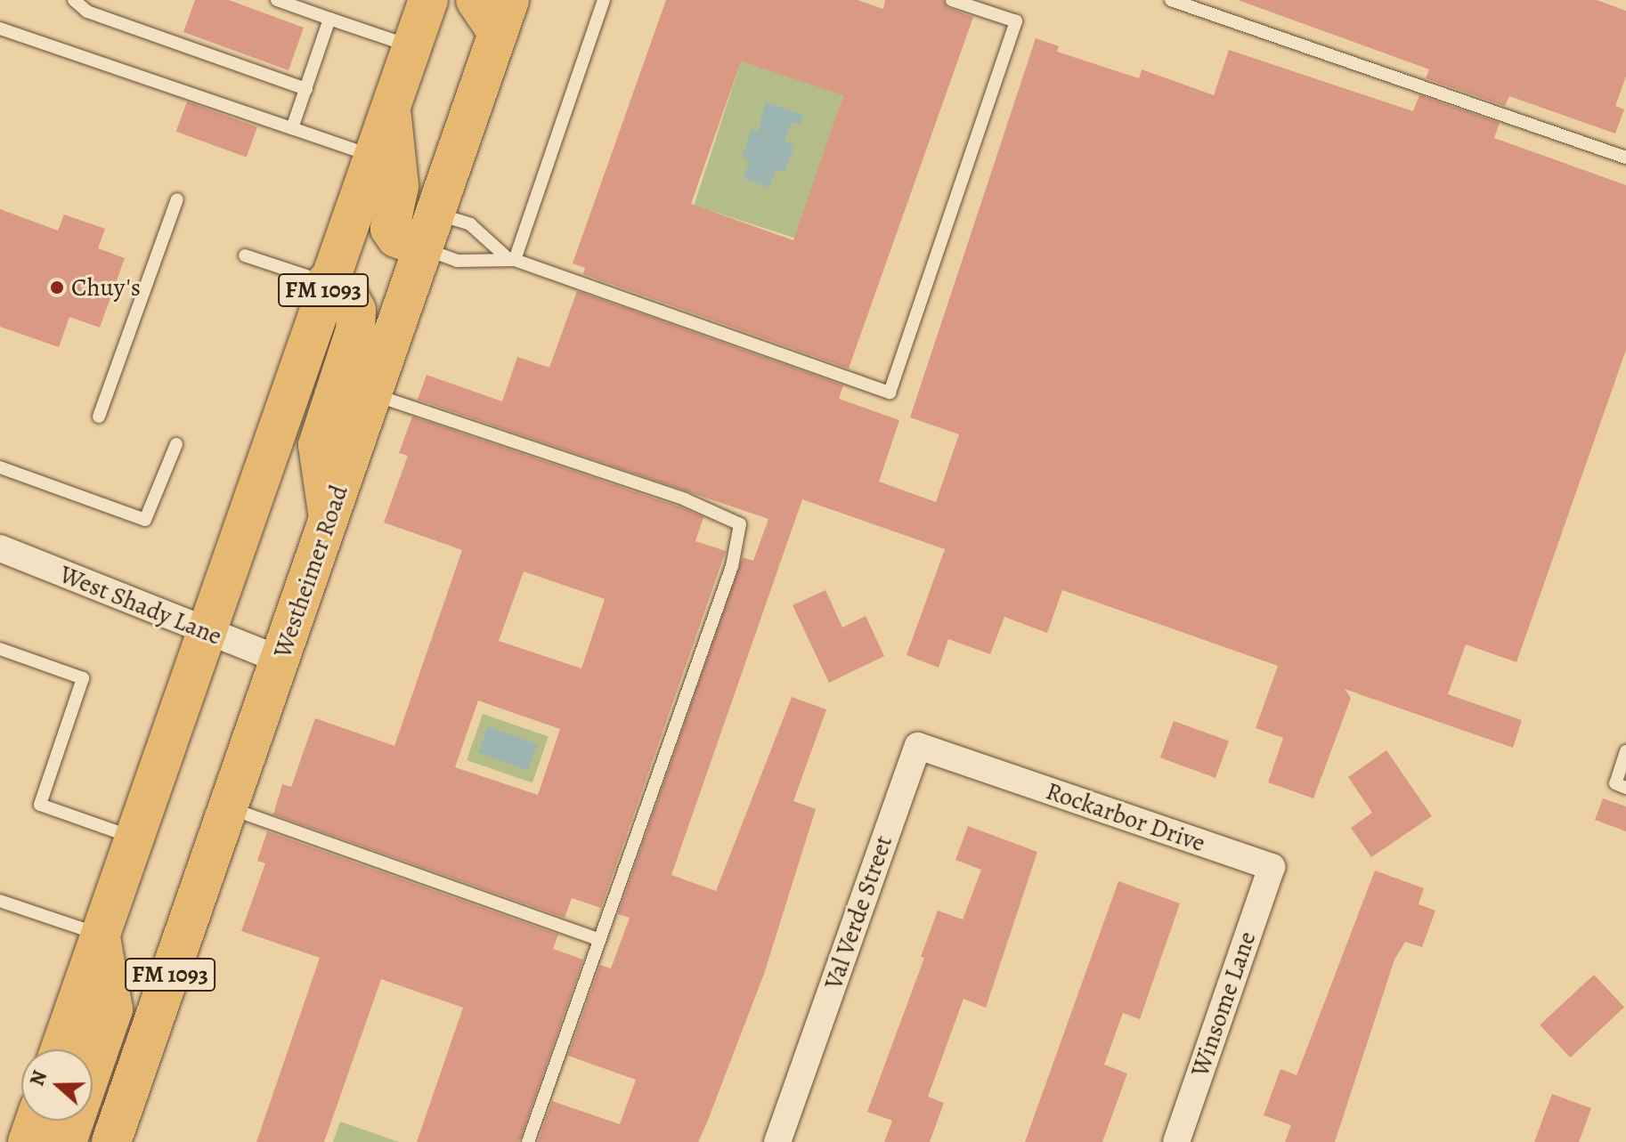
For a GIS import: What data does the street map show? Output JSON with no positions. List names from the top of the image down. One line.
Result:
{"streets":{"main road":["FM 1093","Westheimer Road"],"street":["West Shady Lane","Rockarbor Drive","Val Verde Street","Winsome Lane"]},"crossings":[["FM 1093","West Shady Lane"],["Westheimer Road","West Shady Lane"],["Rockarbor Drive","Val Verde Street"],["Rockarbor Drive","Winsome Lane"]],"places":["Chuy's"],"north":"left"}
